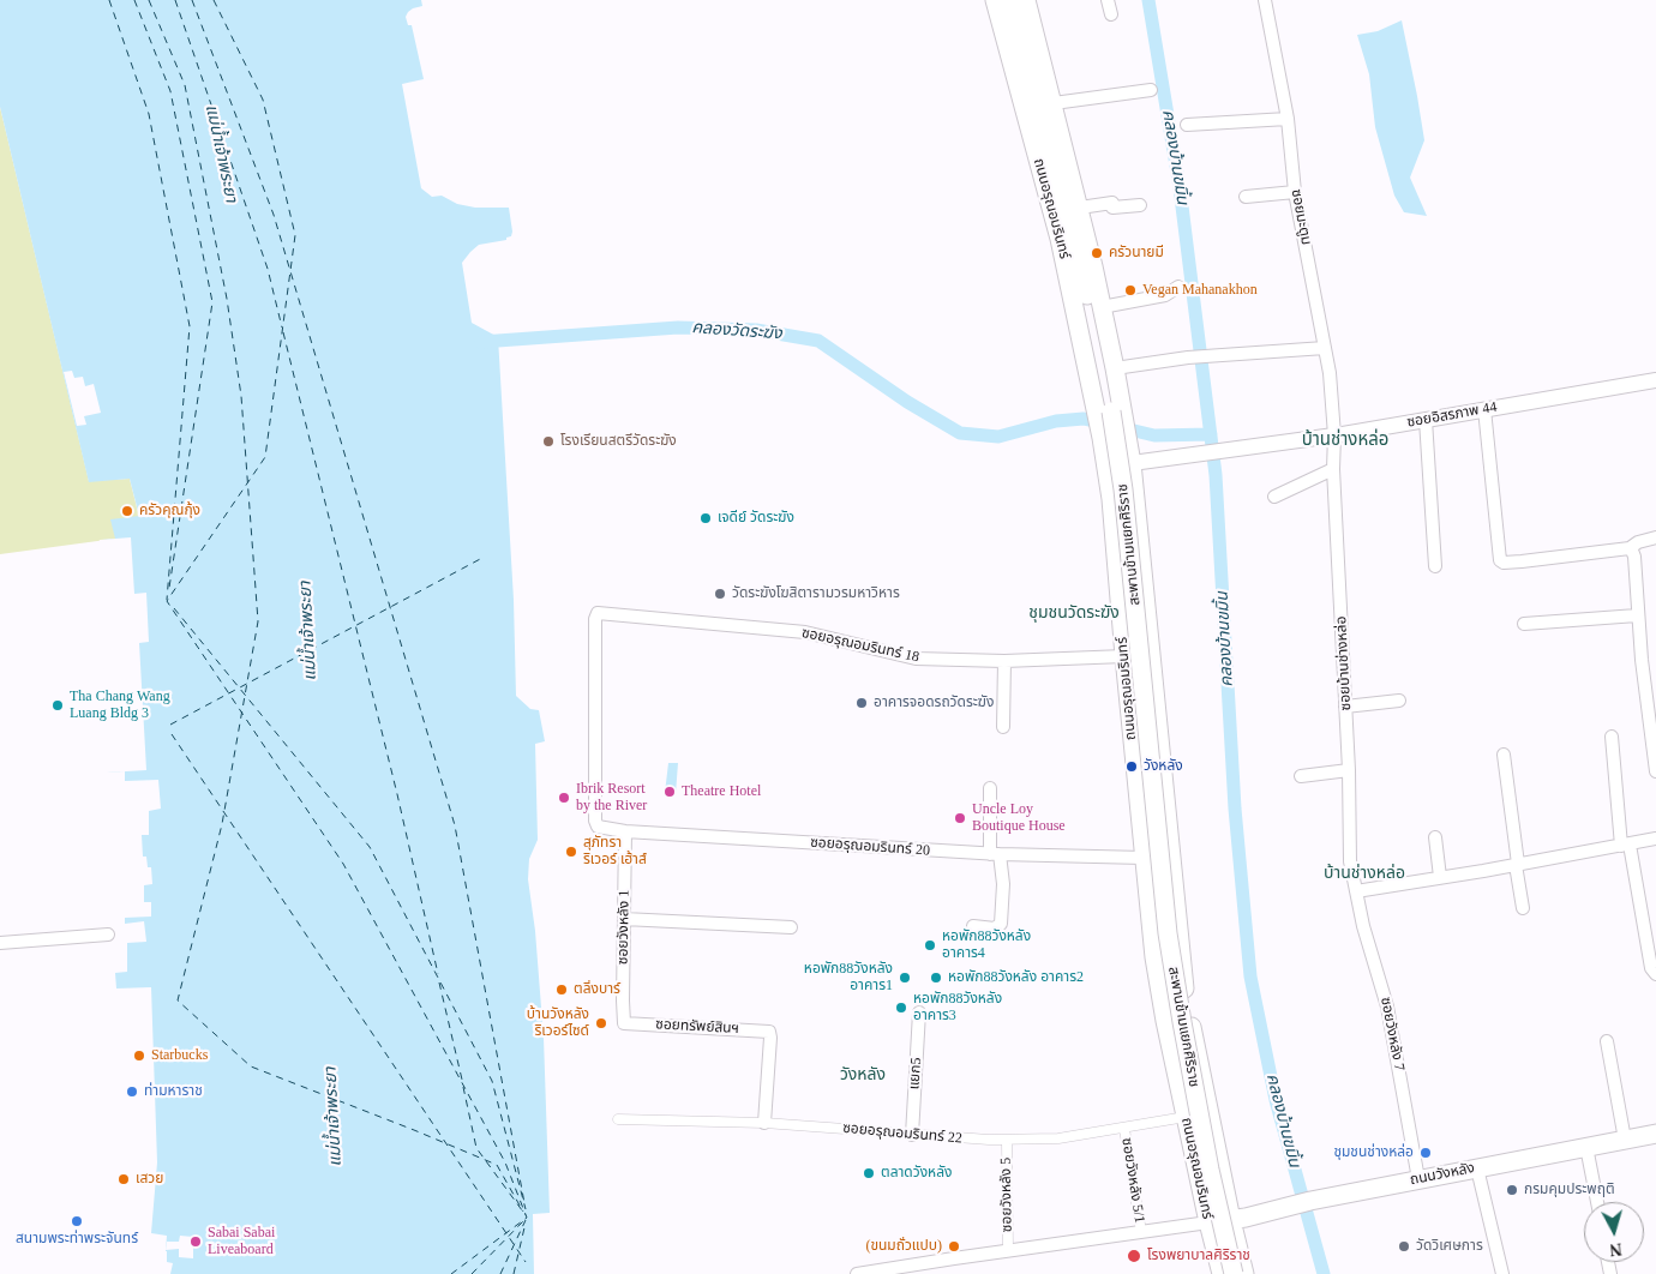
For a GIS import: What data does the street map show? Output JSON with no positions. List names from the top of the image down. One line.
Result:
{"streets":{"main road":["ถนนอรุณอมรินทร์","สะพานข้ามแยกศิริราช","ถนนวังหลัง"],"street":["ซอยมะตูม","ซอยอิสรภาพ 44","ซอยอรุณอมรินทร์ 18","ซอยบ้านช่างหล่อ","ซอยอรุณอมรินทร์ 20","ซอยวังหลัง 1","ซอยทรัพย์สินฯ","ซอยวังหลัง 7","แยก5","ซอยอรุณอมรินทร์ 22","ซอยวังหลัง 5/1","ซอยวังหลัง 5"]},"crossings":[["ถนนอรุณอมรินทร์","ซอยอิสรภาพ 44"],["ถนนอรุณอมรินทร์","ซอยอรุณอมรินทร์ 18"],["ถนนอรุณอมรินทร์","ซอยอรุณอมรินทร์ 20"],["ถนนอรุณอมรินทร์","ซอยอรุณอมรินทร์ 22"],["ถนนอรุณอมรินทร์","ถนนวังหลัง"],["ซอยมะตูม","ซอยอิสรภาพ 44"],["ซอยมะตูม","ซอยบ้านช่างหล่อ"],["ซอยอิสรภาพ 44","ซอยบ้านช่างหล่อ"],["ซอยอรุณอมรินทร์ 18","ซอยอรุณอมรินทร์ 20"],["ซอยบ้านช่างหล่อ","ซอยวังหลัง 7"],["ซอยอรุณอมรินทร์ 20","ซอยวังหลัง 1"],["ซอยวังหลัง 1","ซอยทรัพย์สินฯ"],["ซอยทรัพย์สินฯ","ซอยอรุณอมรินทร์ 22"],["ซอยวังหลัง 7","ถนนวังหลัง"],["แยก5","ซอยอรุณอมรินทร์ 22"],["ซอยอรุณอมรินทร์ 22","ซอยวังหลัง 5/1"],["ซอยอรุณอมรินทร์ 22","ซอยวังหลัง 5"]],"districts":["บ้านช่างหล่อ","ชุมชนวัดระฆัง","บ้านช่างหล่อ","วังหลัง"],"water":["แม่น้ำเจ้าพระยา","คลองบ้านขมิ้น","คลองวัดระฆัง"],"places":["ครัวนายมี","Vegan Mahanakhon","โรงเรียนสตรีวัดระฆัง","ครัวคุณกุ้ง","เจดีย์ วัดระฆัง","วัดระฆังโฆสิตารามวรมหาวิหาร","อาคารจอดรถวัดระฆัง","Tha Chang Wang Luang Bldg 3","วังหลัง","Theatre Hotel","Ibrik Resort by the River","Uncle Loy Boutique House","สุภัทรา ริเวอร์ เฮ้าส์","หอพัก88วังหลัง อาคาร4","หอพัก88วังหลัง อาคาร1","หอพัก88วังหลัง อาคาร2","ตลิ่งบาร์","หอพัก88วังหลัง อาคาร3","บ้านวังหลัง ริเวอร์ไซด์","Starbucks","ท่ามหาราช","ชุมชนช่างหล่อ","ตลาดวังหลัง","เสวย","กรมคุมประพฤติ","สนามพระท่าพระจันทร์","Sabai Sabai Liveaboard","(ขนมถั่วแปบ)","วัดวิเศษการ","โรงพยาบาลศิริราช"],"north":"bottom"}
